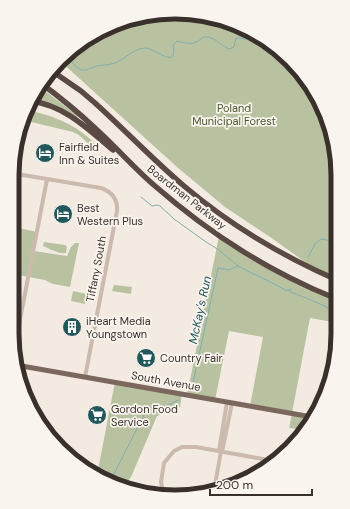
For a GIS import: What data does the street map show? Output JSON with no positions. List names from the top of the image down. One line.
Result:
{"streets":{"highway":["Boardman Parkway"],"main road":["South Avenue"],"street":["Tiffany South"]},"crossings":[["Tiffany South","South Avenue"]],"water":["McKay's Run"],"parks":["Poland Municipal Forest"],"places":{"hotel":["Fairfield Inn & Suites","Best Western Plus"],"building":["iHeart Media Youngstown"],"supermarket":["Country Fair","Gordon Food Service"]},"scale_bar":"200 m"}
